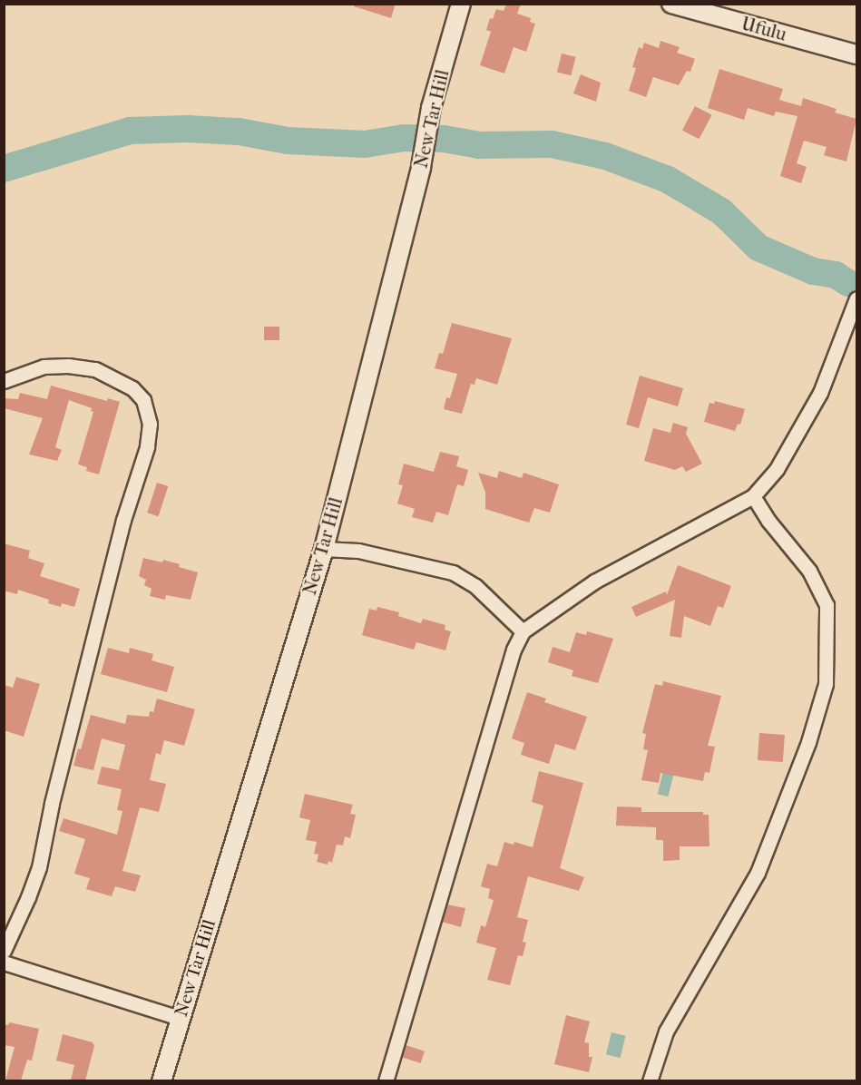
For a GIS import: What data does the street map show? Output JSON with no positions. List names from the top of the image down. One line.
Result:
{"streets":{"street":["Ufulu","New Tar Hill"]}}
